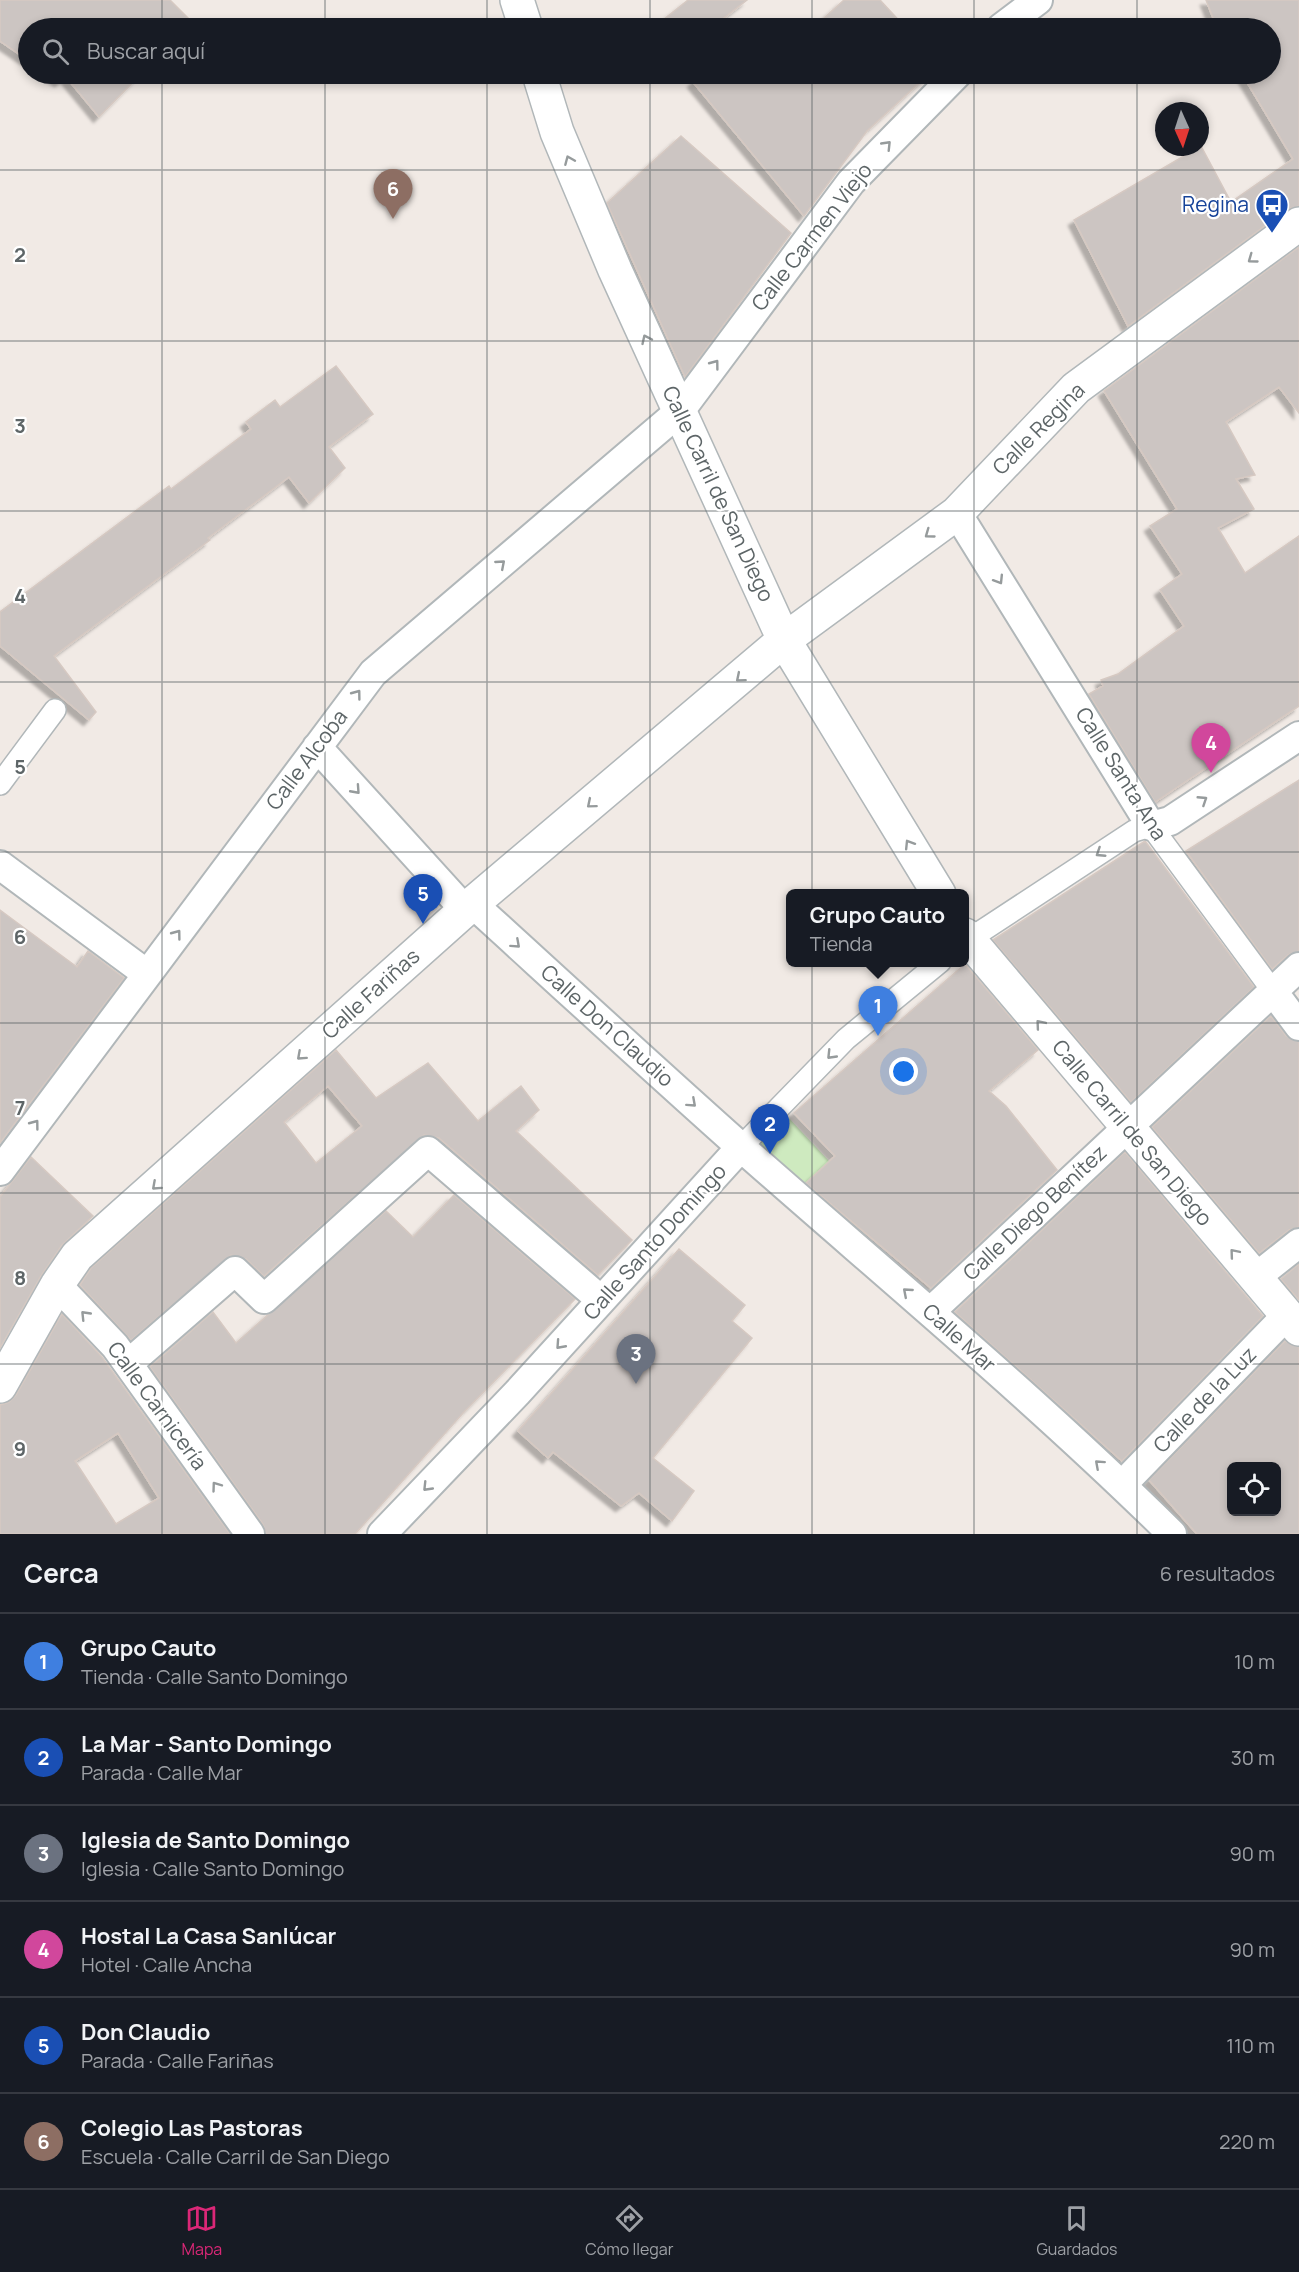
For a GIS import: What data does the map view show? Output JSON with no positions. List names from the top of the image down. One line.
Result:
{"streets":{"street":["Calle Carmen Viejo","Calle Regina","Calle Carril de San Diego","Calle Alcoba","Calle Santa Ana","Calle Fariñas","Calle Don Claudio","Calle Diego Benítez","Calle Santo Domingo","Calle Mar","Calle de la Luz","Calle Carnicería"]},"crossings":[["Calle Carmen Viejo","Calle Carril de San Diego"],["Calle Carmen Viejo","Calle Alcoba"],["Calle Regina","Calle Carril de San Diego"],["Calle Regina","Calle Santa Ana"],["Calle Regina","Calle Fariñas"],["Calle Carril de San Diego","Calle Alcoba"],["Calle Carril de San Diego","Calle Fariñas"],["Calle Carril de San Diego","Calle Diego Benítez"],["Calle Carril de San Diego","Calle de la Luz"],["Calle Alcoba","Calle Don Claudio"],["Calle Santa Ana","Calle Diego Benítez"],["Calle Fariñas","Calle Don Claudio"],["Calle Fariñas","Calle Carnicería"],["Calle Don Claudio","Calle Santo Domingo"],["Calle Don Claudio","Calle Mar"],["Calle Diego Benítez","Calle Mar"],["Calle Santo Domingo","Calle Mar"],["Calle Mar","Calle de la Luz"]],"one_way":["Calle Carmen Viejo","Calle Regina","Calle Carril de San Diego","Calle Alcoba","Calle Santa Ana","Calle Fariñas","Calle Don Claudio","Calle Santo Domingo","Calle Mar","Calle Carnicería"],"places":{"bus stop":["Regina"]},"north":"bottom","page":{"search":"Buscar aquí","pins":["6","4","5","1","2","3"],"popup":["Grupo Cauto","Tienda"],"heading":["Cerca","6 resultados"],"list":[{"mark":"1","name":"Grupo Cauto","note":"Tienda · Calle Santo Domingo","value":"10 m"},{"mark":"2","name":"La Mar - Santo Domingo","note":"Parada · Calle Mar","value":"30 m"},{"mark":"3","name":"Iglesia de Santo Domingo","note":"Iglesia · Calle Santo Domingo","value":"90 m"},{"mark":"4","name":"Hostal La Casa Sanlúcar","note":"Hotel · Calle Ancha","value":"90 m"},{"mark":"5","name":"Don Claudio","note":"Parada · Calle Fariñas","value":"110 m"},{"mark":"6","name":"Colegio Las Pastoras","note":"Escuela · Calle Carril de San Diego","value":"220 m"}],"nav":["Mapa","Cómo llegar","Guardados"]},"grid":{"rows":["2","3","4","5","6","7","8","9"]}}
